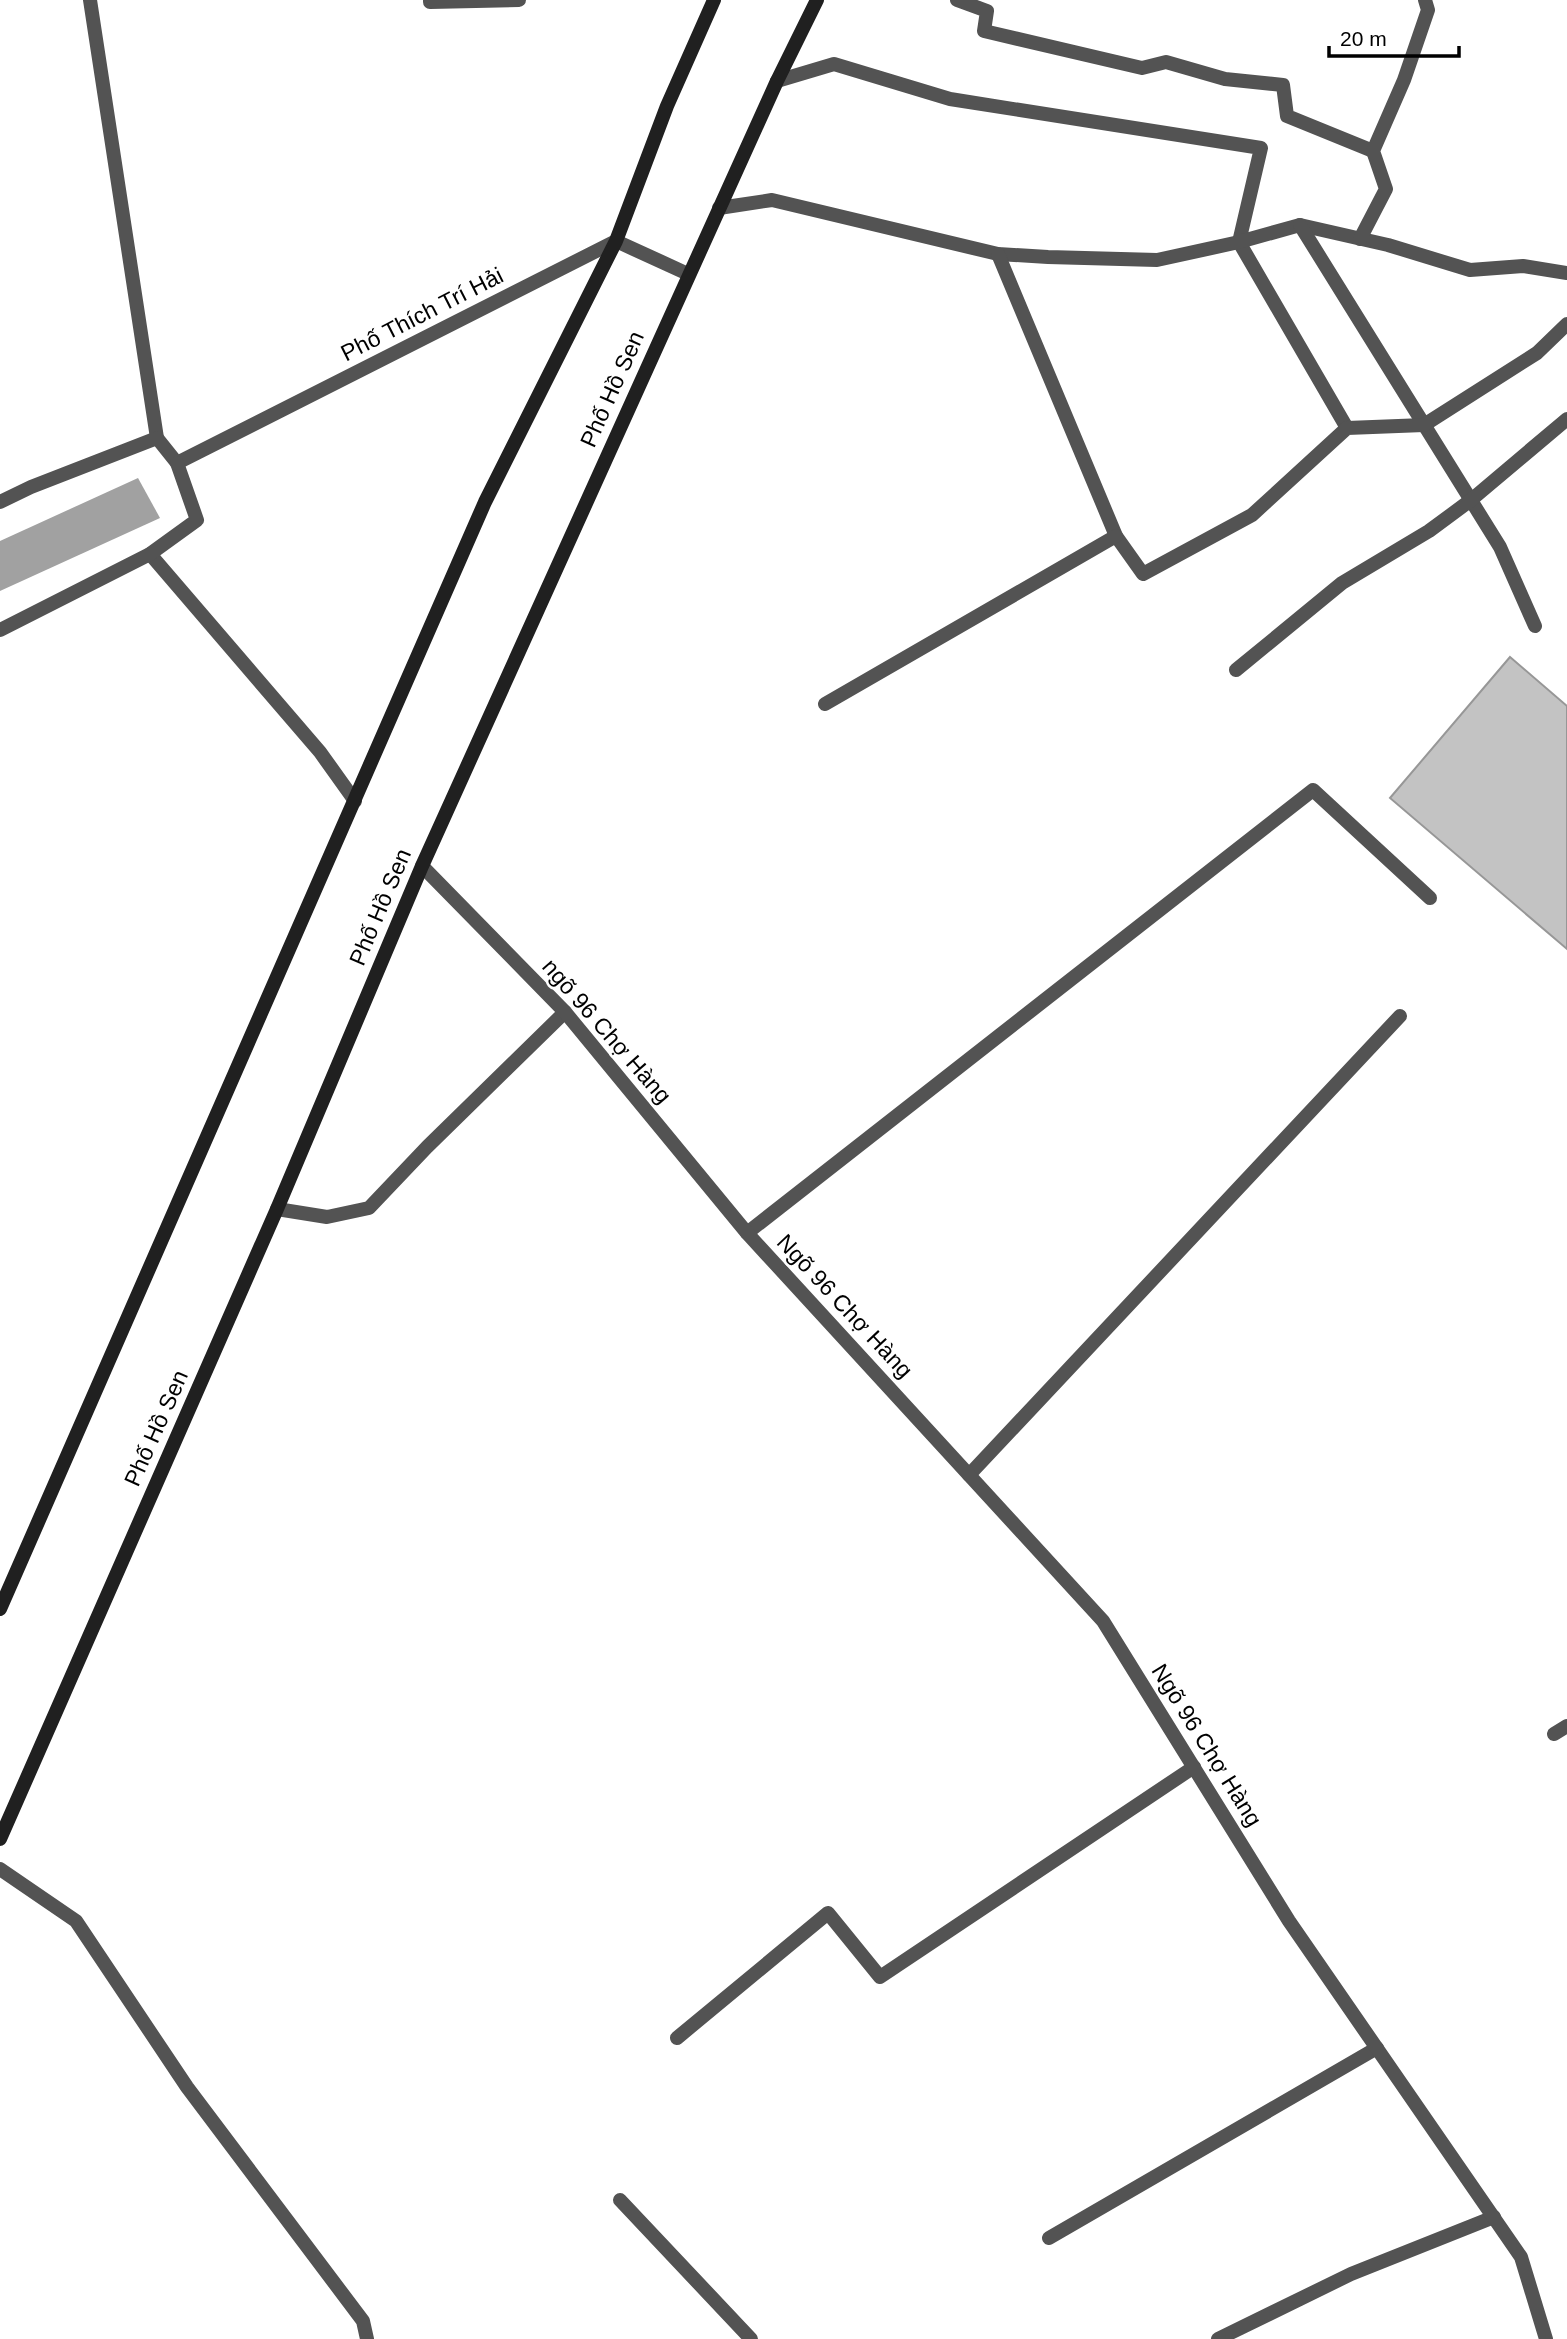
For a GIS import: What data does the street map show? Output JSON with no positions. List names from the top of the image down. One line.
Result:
{"streets":{"main road":["Phố Hồ Sen"],"street":["Phố Thích Trí Hải","ngõ 96 Chợ Hàng","Ngõ 96 Chợ Hàng"]},"crossings":[["Phố Hồ Sen","ngõ 96 Chợ Hàng"],["ngõ 96 Chợ Hàng","Ngõ 96 Chợ Hàng"]],"scale_bar":"20 m"}
